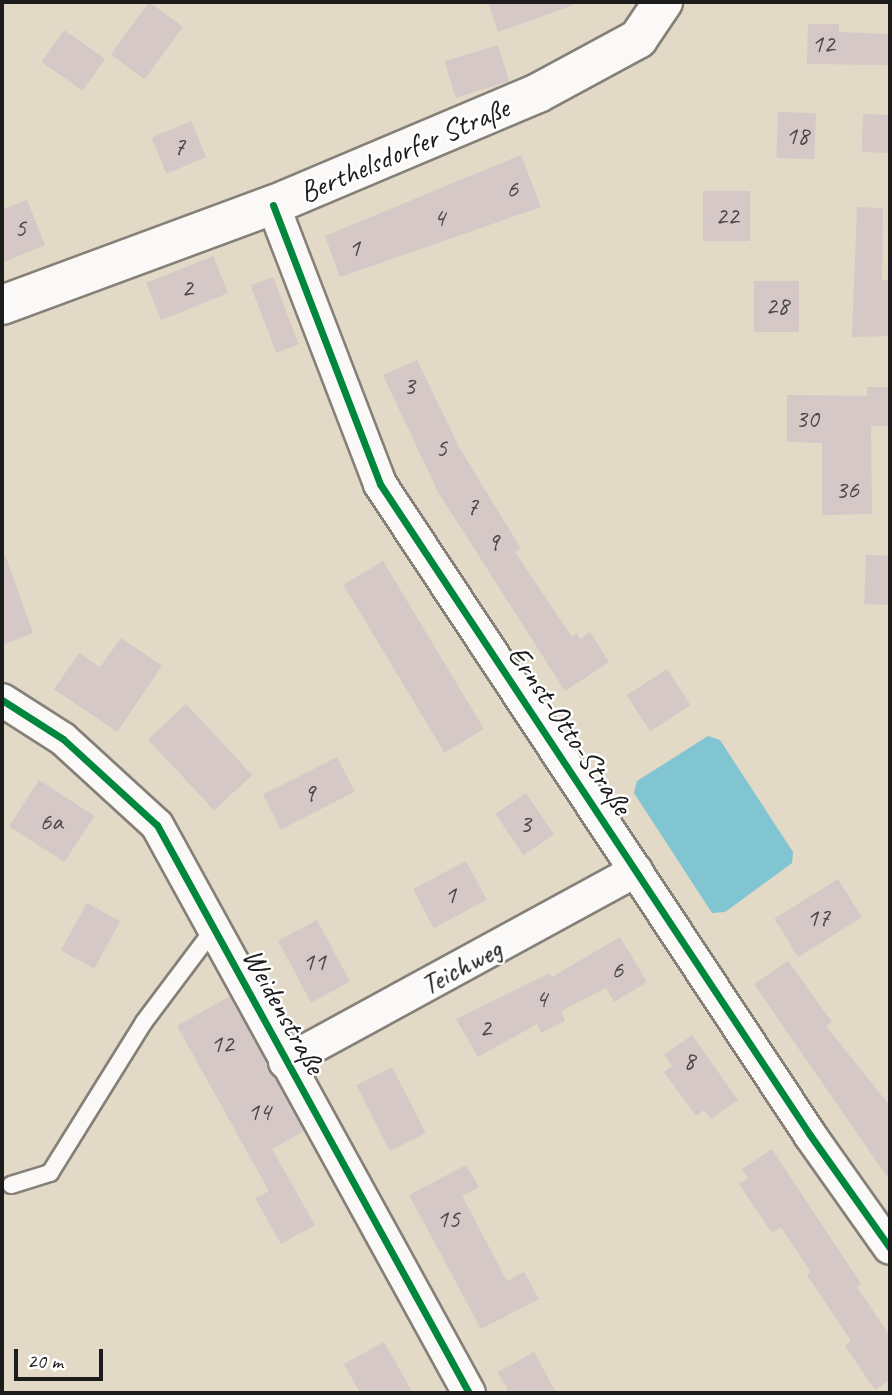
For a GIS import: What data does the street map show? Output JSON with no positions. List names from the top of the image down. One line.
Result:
{"streets":{"street":["Berthelsdorfer Straße","Ernst-Otto-Straße","Teichweg","Weidenstraße"]},"crossings":[["Berthelsdorfer Straße","Ernst-Otto-Straße"],["Ernst-Otto-Straße","Teichweg"],["Teichweg","Weidenstraße"]],"house_numbers":["12","18","7","6","22","4","5","1","2","28","3","30","5","36","7","9","9","6a","3","1","17","11","6","4","2","12","8","14","15"],"scale_bar":"20 m"}
